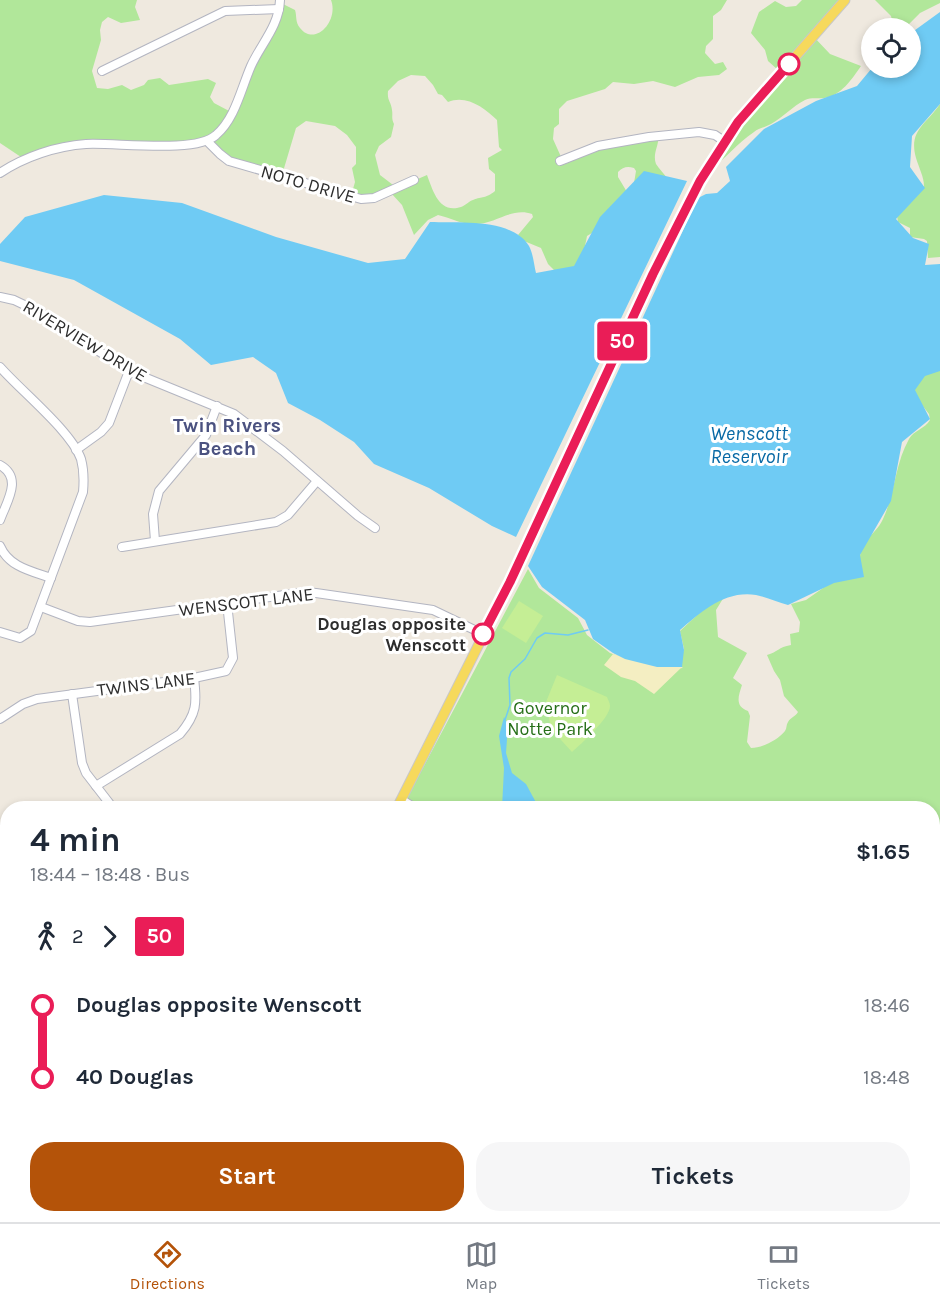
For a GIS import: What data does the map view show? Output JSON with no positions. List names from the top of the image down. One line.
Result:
{"streets":{"street":["NOTO DRIVE","RIVERVIEW DRIVE","WENSCOTT LANE","TWINS LANE"]},"crossings":[["WENSCOTT LANE","TWINS LANE"]],"districts":["Twin Rivers Beach"],"water":["Wenscott Reservoir"],"parks":["Governor Notte Park"],"places":["Douglas opposite Wenscott"],"lines":["bus line 50"],"page":{"on_map":"50","heading":["4 min","18:44 – 18:48 · Bus","$1.65"],"legs":["2","50"],"list":[{"name":"Douglas opposite Wenscott","value":"18:46"},{"name":"40 Douglas","value":"18:48"}],"buttons":["Start","Tickets"],"tabs":["Directions","Map","Tickets"]}}
